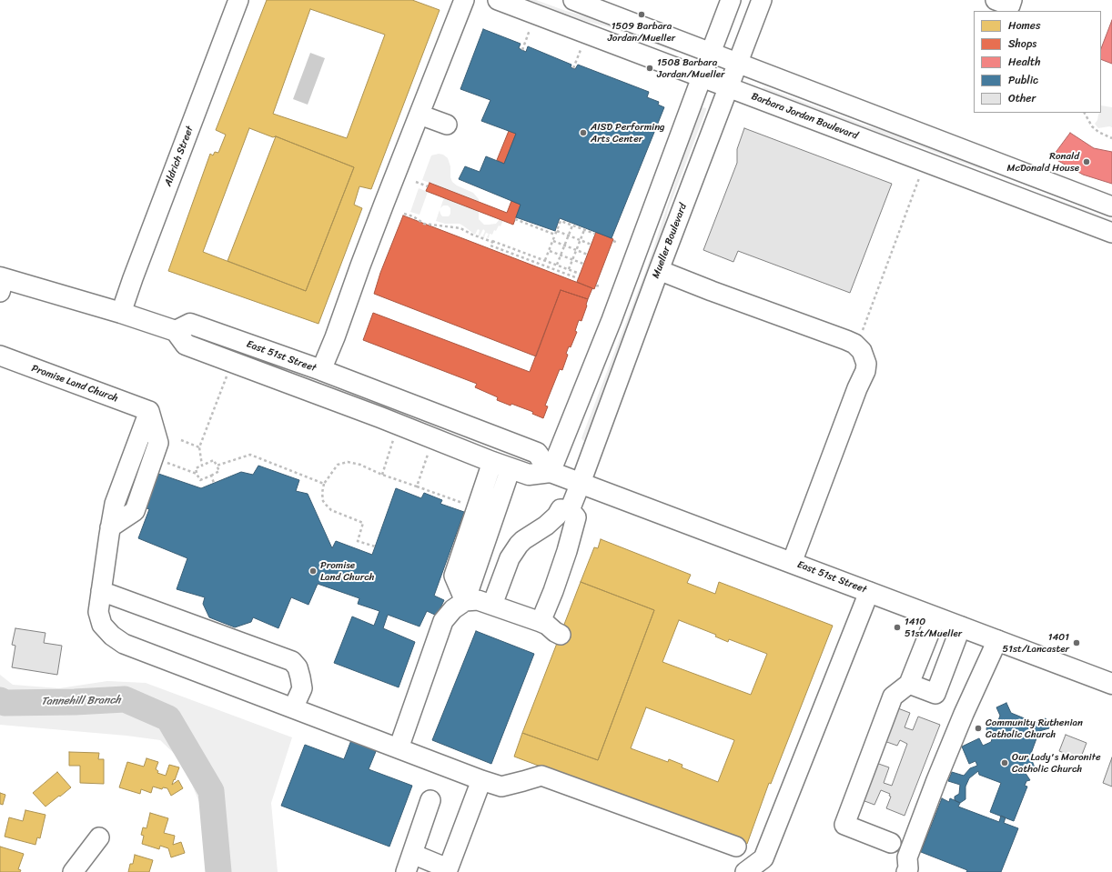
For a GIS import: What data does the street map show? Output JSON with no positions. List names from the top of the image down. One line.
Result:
{"streets":{"main road":["East 51st Street"],"street":["Barbara Jordan Boulevard","Aldrich Street","Mueller Boulevard","Promise Land Church"]},"crossings":[["Barbara Jordan Boulevard","Mueller Boulevard"],["Mueller Boulevard","East 51st Street"]],"water":["Tannehill Branch"],"places":["1509 Barbara Jordan/Mueller","1508 Barbara Jordan/Mueller","AISD Performing Arts Center","Ronald McDonald House","Promise Land Church","1410 51st/Mueller","1401 51st/Lancaster","Community Ruthenian Catholic Church","Our Lady's Maronite Catholic Church"],"legend":["Homes","Shops","Health","Public","Other"]}
